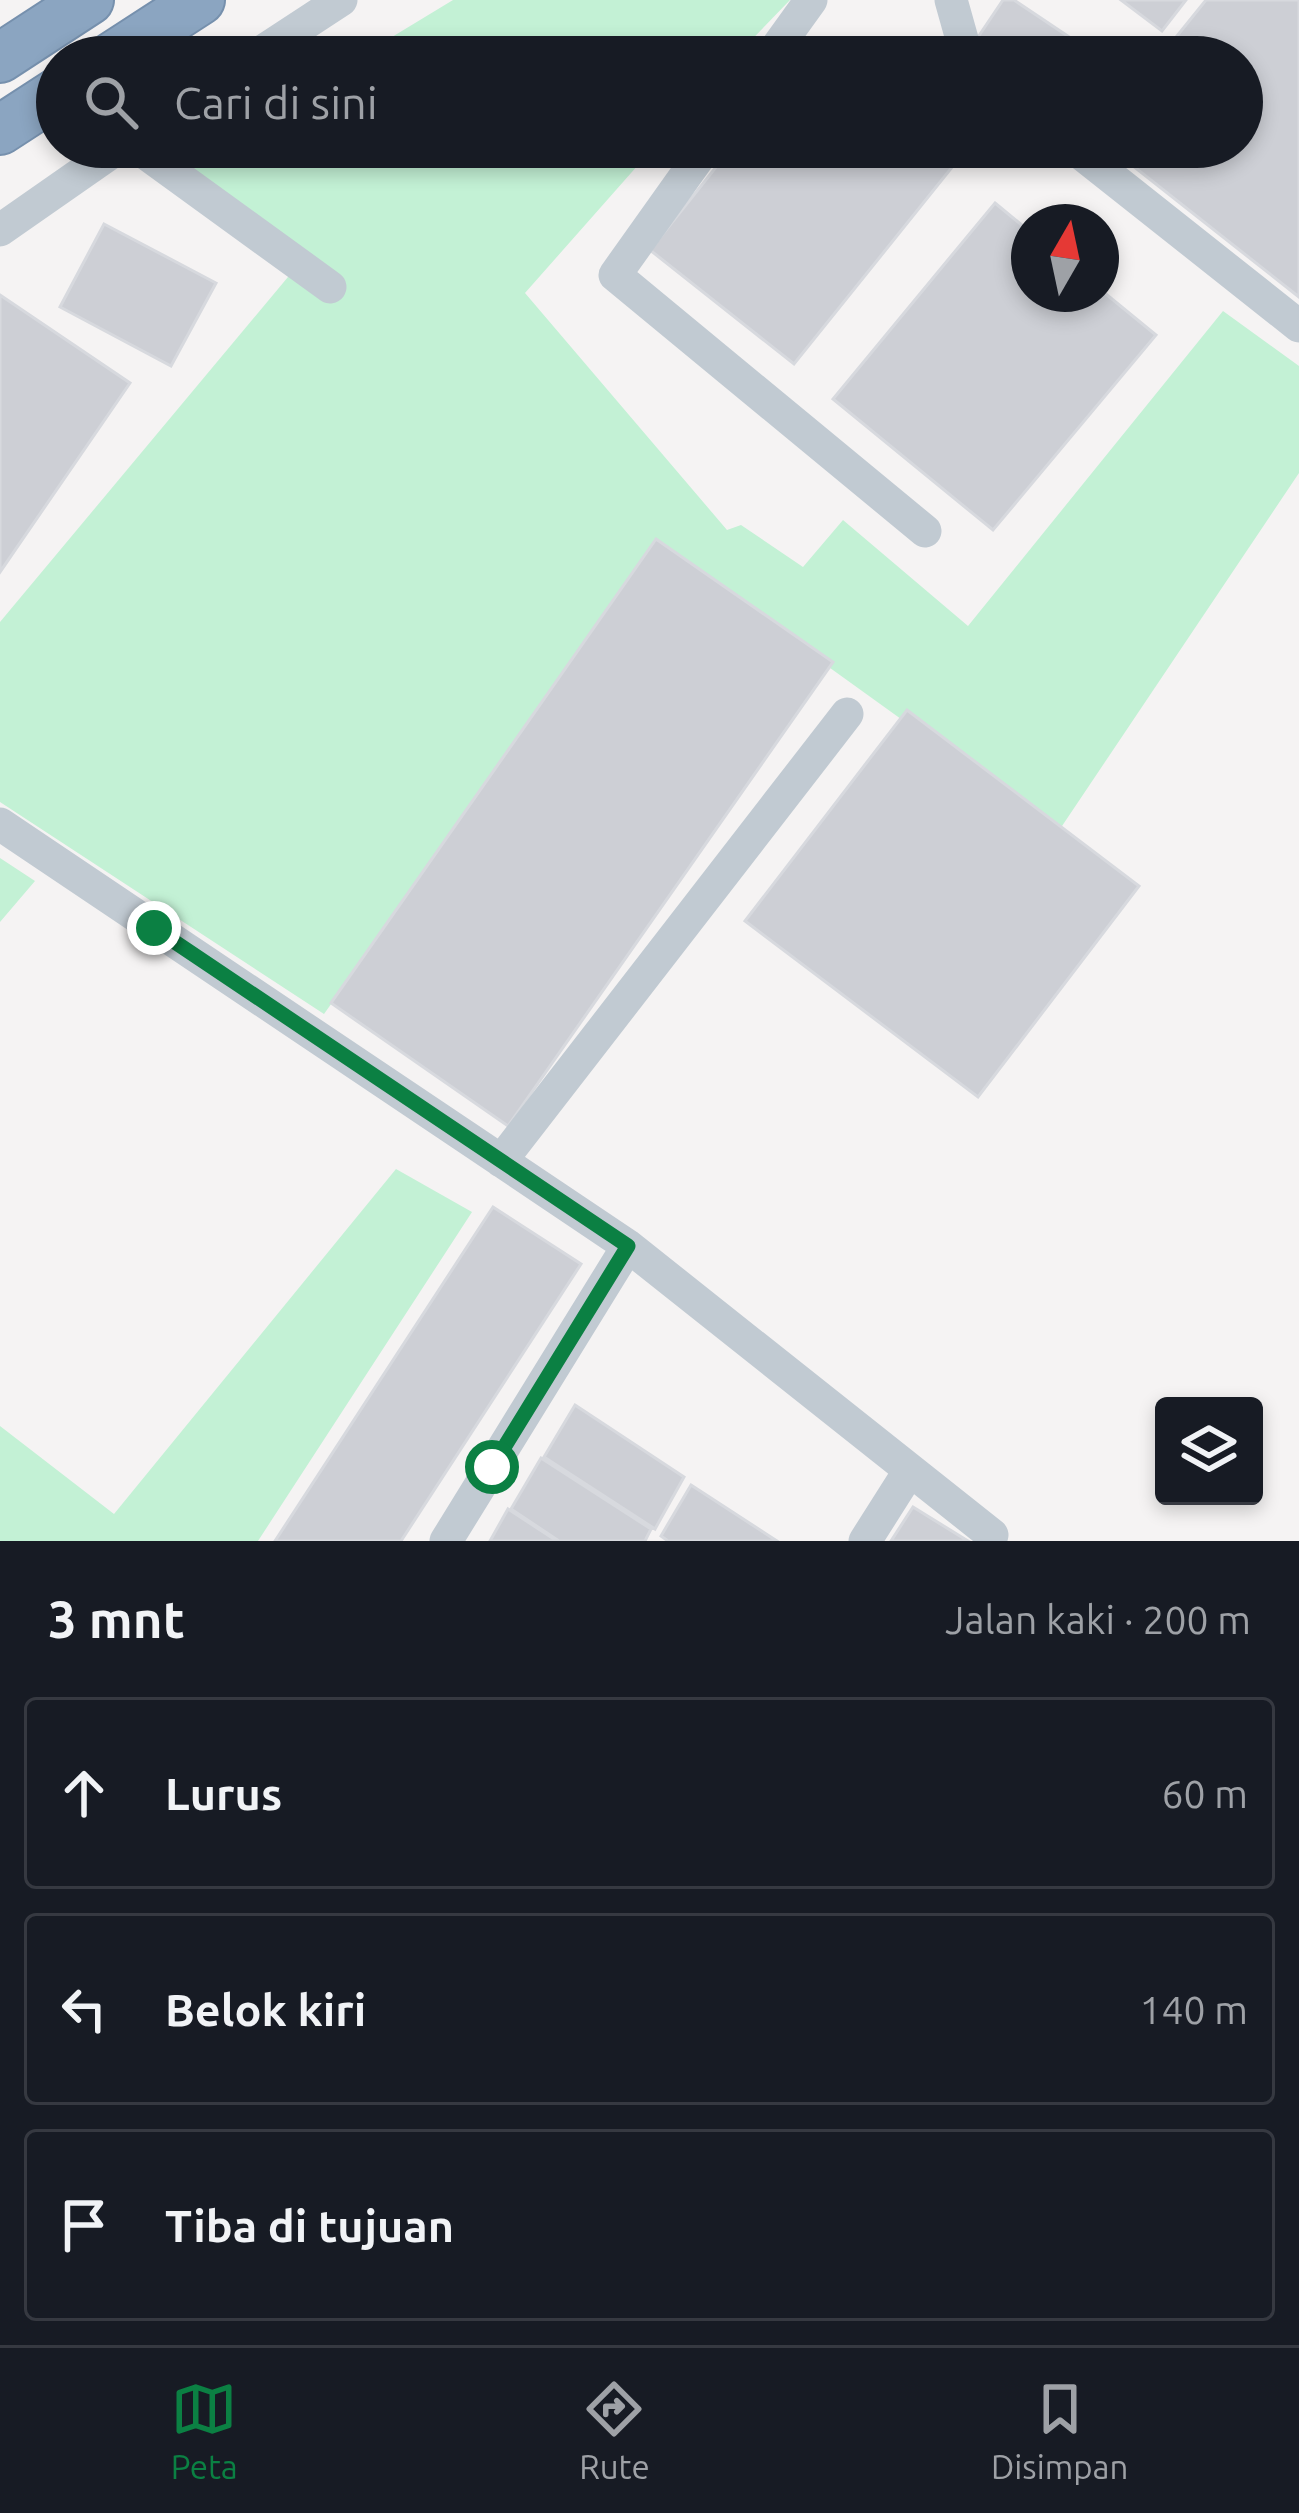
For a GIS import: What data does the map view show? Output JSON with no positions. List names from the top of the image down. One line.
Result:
{"north":"top","page":{"search":"Cari di sini","heading":["3 mnt","Jalan kaki · 200 m"],"list":[["Lurus","60 m"],["Belok kiri","140 m"],"Tiba di tujuan"],"nav":["Peta","Rute","Disimpan"]}}
